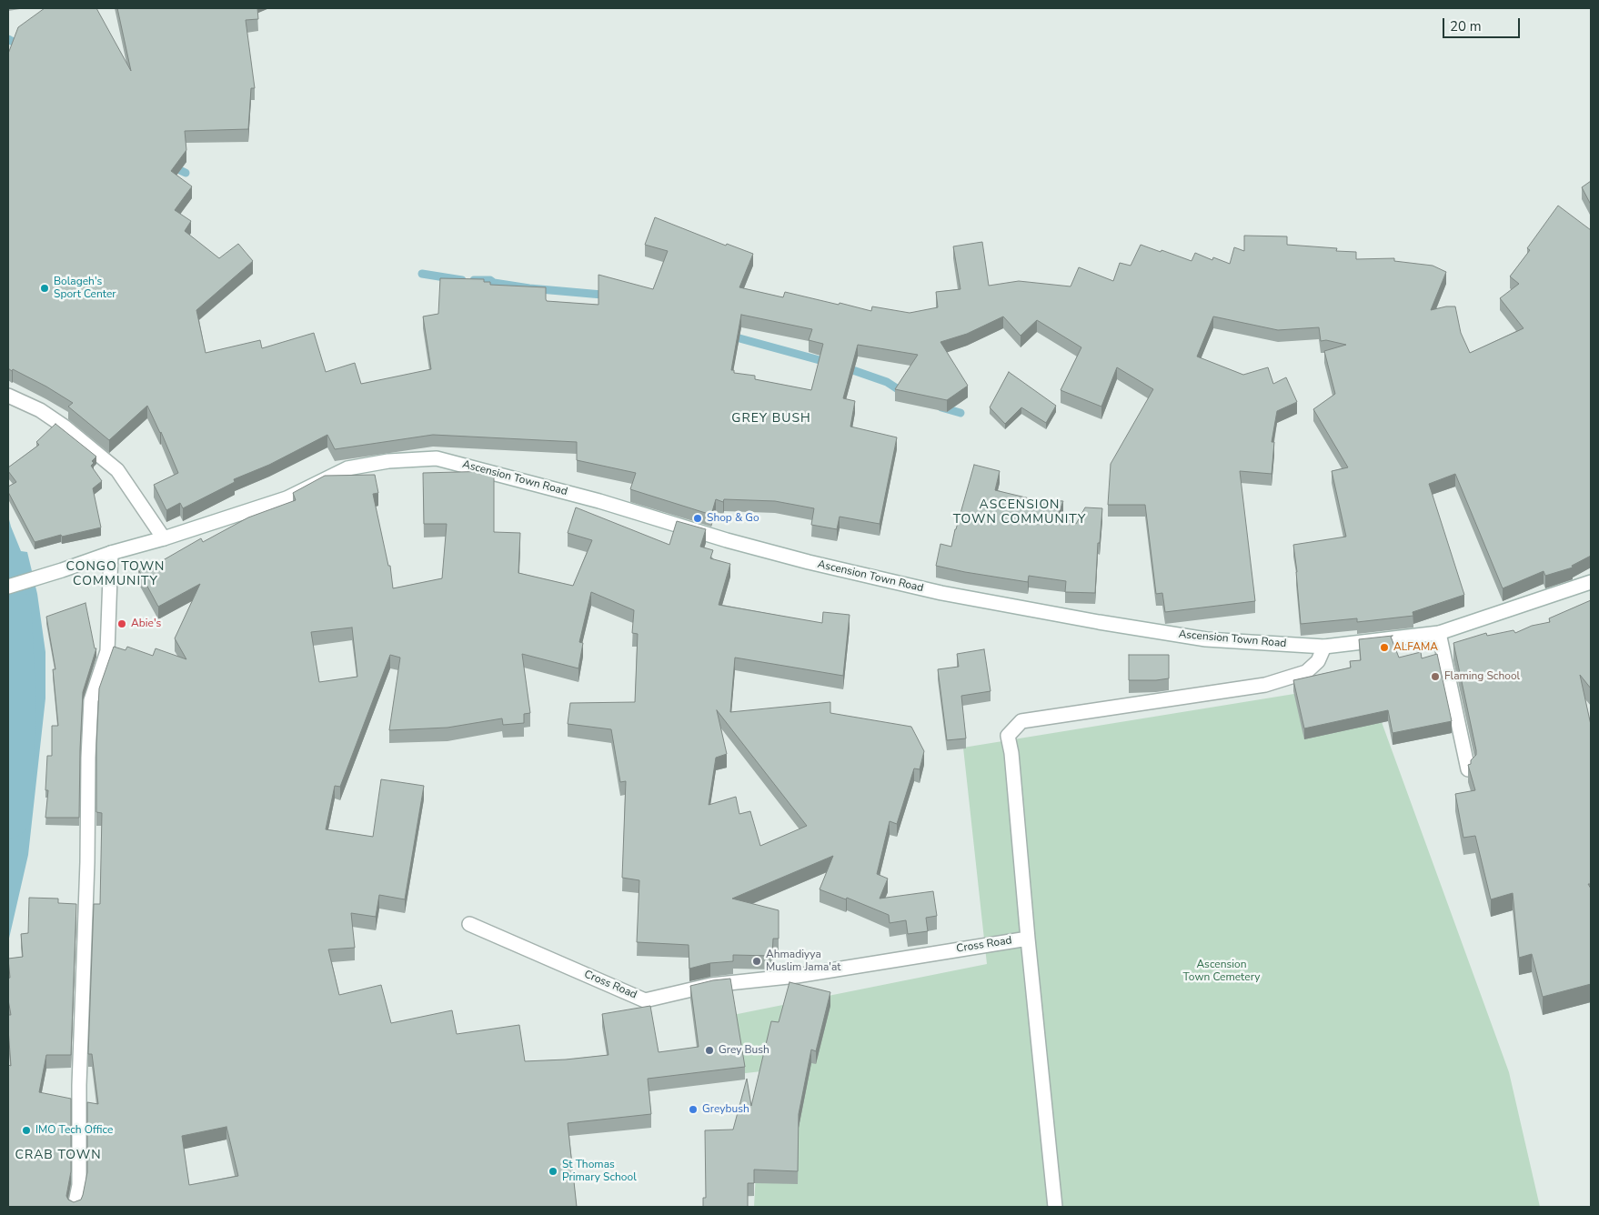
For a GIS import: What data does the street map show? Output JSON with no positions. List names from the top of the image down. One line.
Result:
{"streets":{"main road":["Ascension Town Road","Cross Road"]},"districts":["GREY BUSH","ASCENSION TOWN COMMUNITY","CONGO TOWN COMMUNITY","CRAB TOWN"],"parks":["Ascension Town Cemetery"],"places":["Bolageh's Sport Center","Shop & Go","Abie's","ALFAMA","Flaming School","Ahmadiyya Muslim Jama'at","Grey Bush","Greybush","IMO Tech Office","St Thomas Primary School"],"scale_bar":"20 m"}
